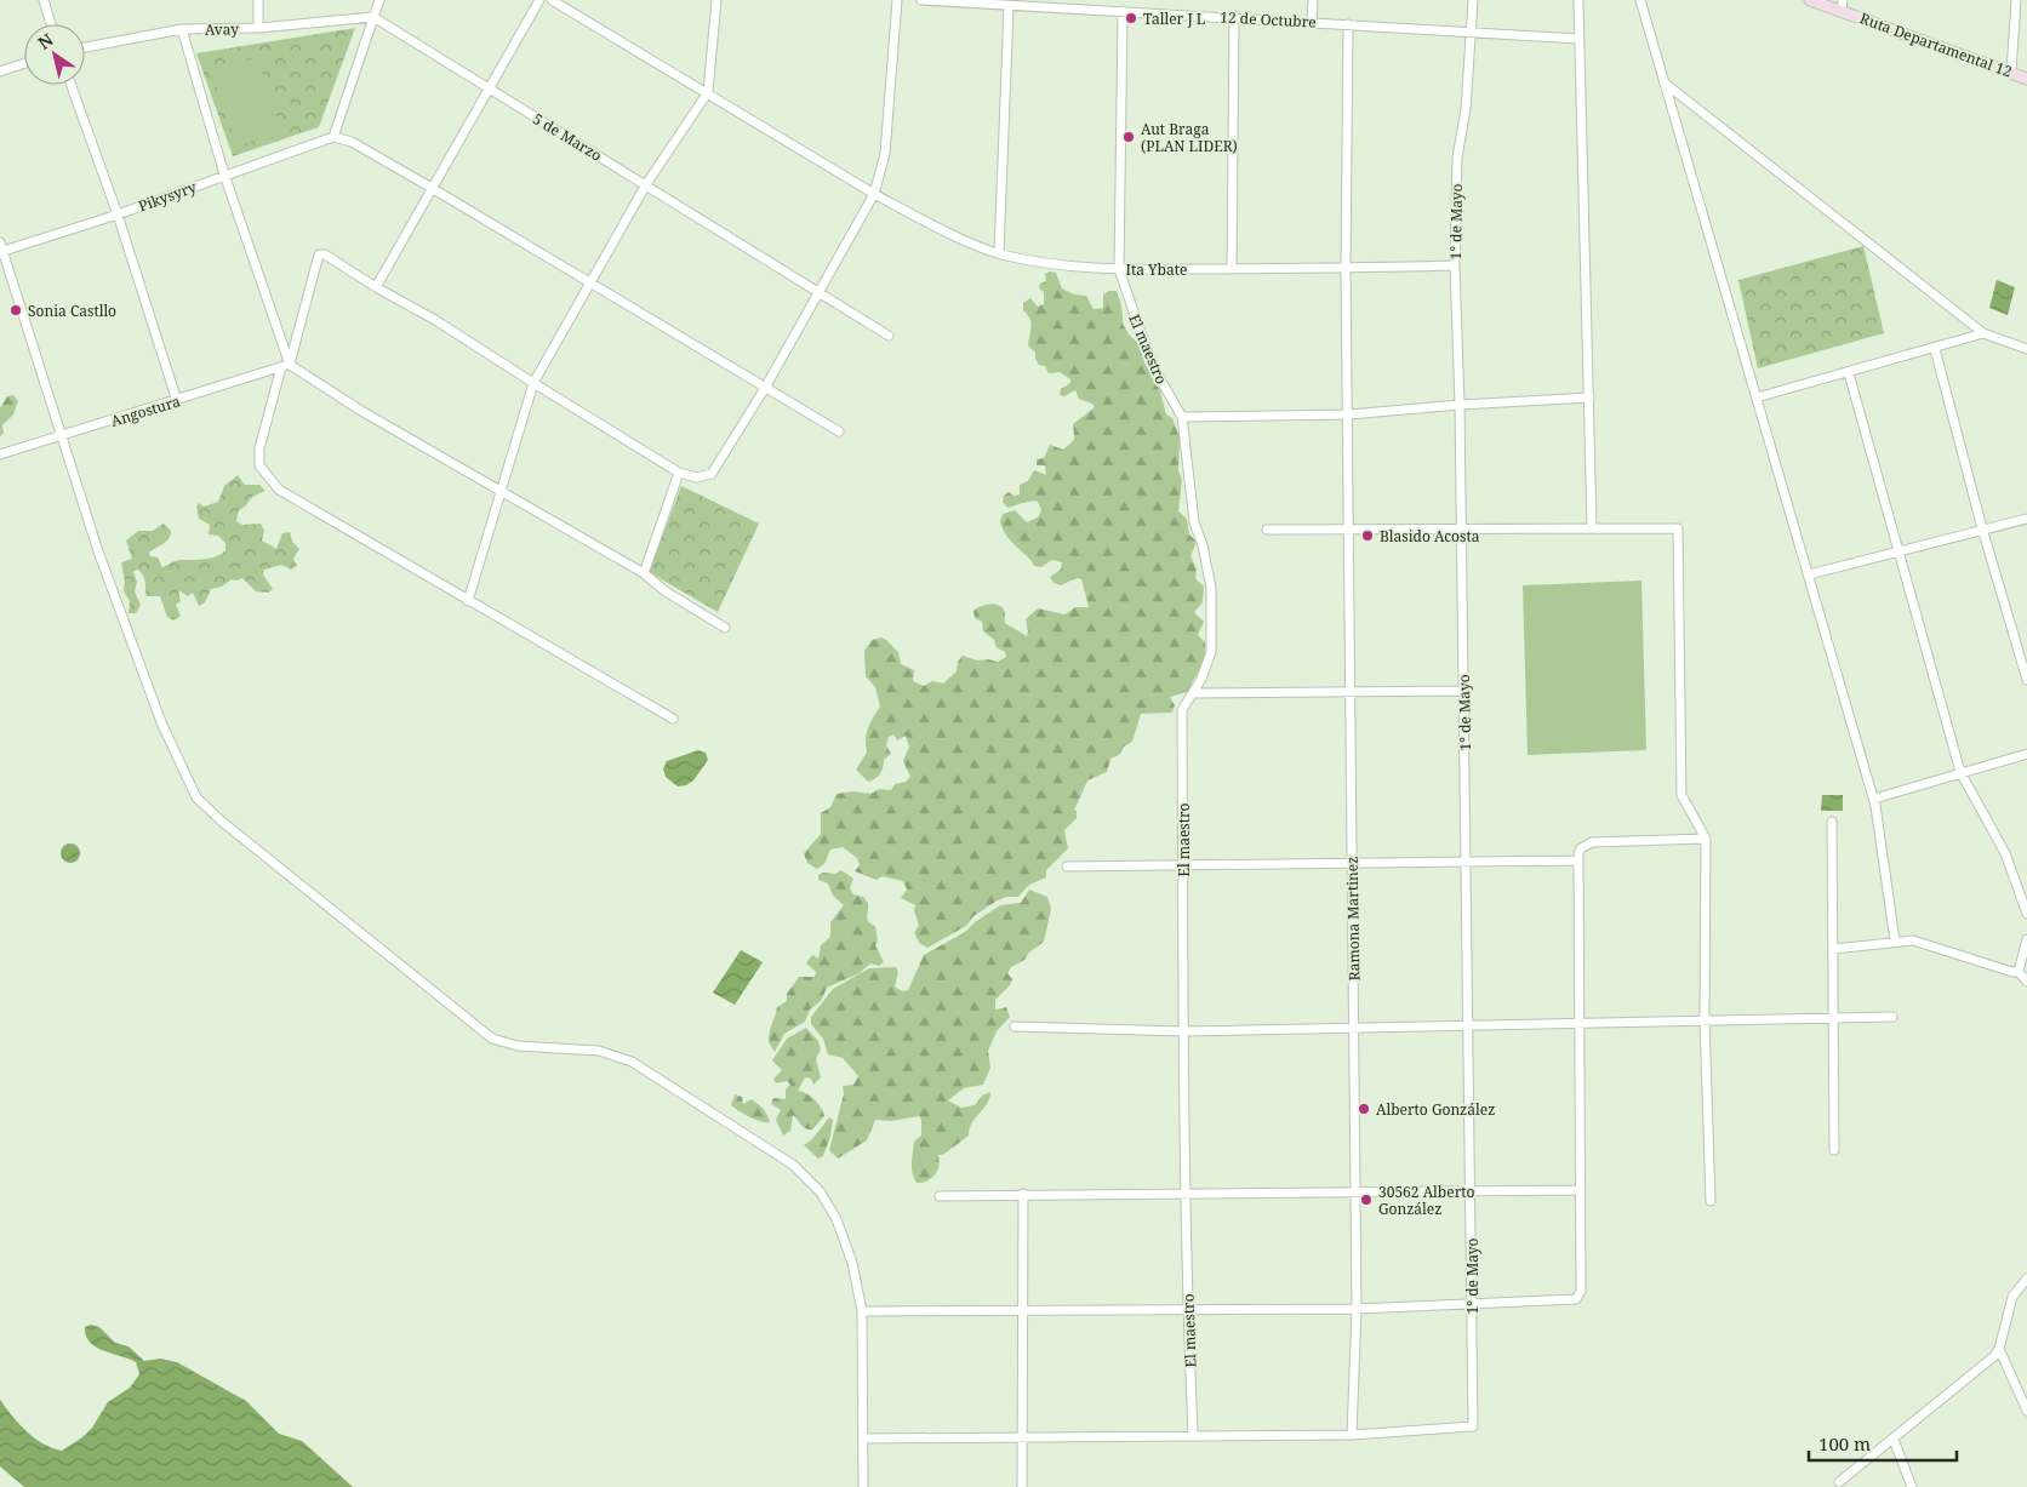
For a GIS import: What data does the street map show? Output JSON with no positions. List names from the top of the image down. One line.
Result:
{"streets":{"main road":["Ruta Departamental 12"],"street":["12 de Octubre","Avay","5 de Marzo","Pikysyry","1° de Mayo","Ita Ybate","El maestro","Angostura","Ramona Martinez"]},"crossings":[["12 de Octubre","1° de Mayo"],["12 de Octubre","El maestro"],["12 de Octubre","Ramona Martinez"],["Avay","5 de Marzo"],["1° de Mayo","Ita Ybate"],["1° de Mayo","Ramona Martinez"],["Ita Ybate","El maestro"],["Ita Ybate","Ramona Martinez"]],"places":["Taller J L","Aut Braga (PLAN LIDER)","Sonia Castllo","Blasido Acosta","Alberto González","30562 Alberto González"],"scale_bar":"100 m","north":"top left"}
